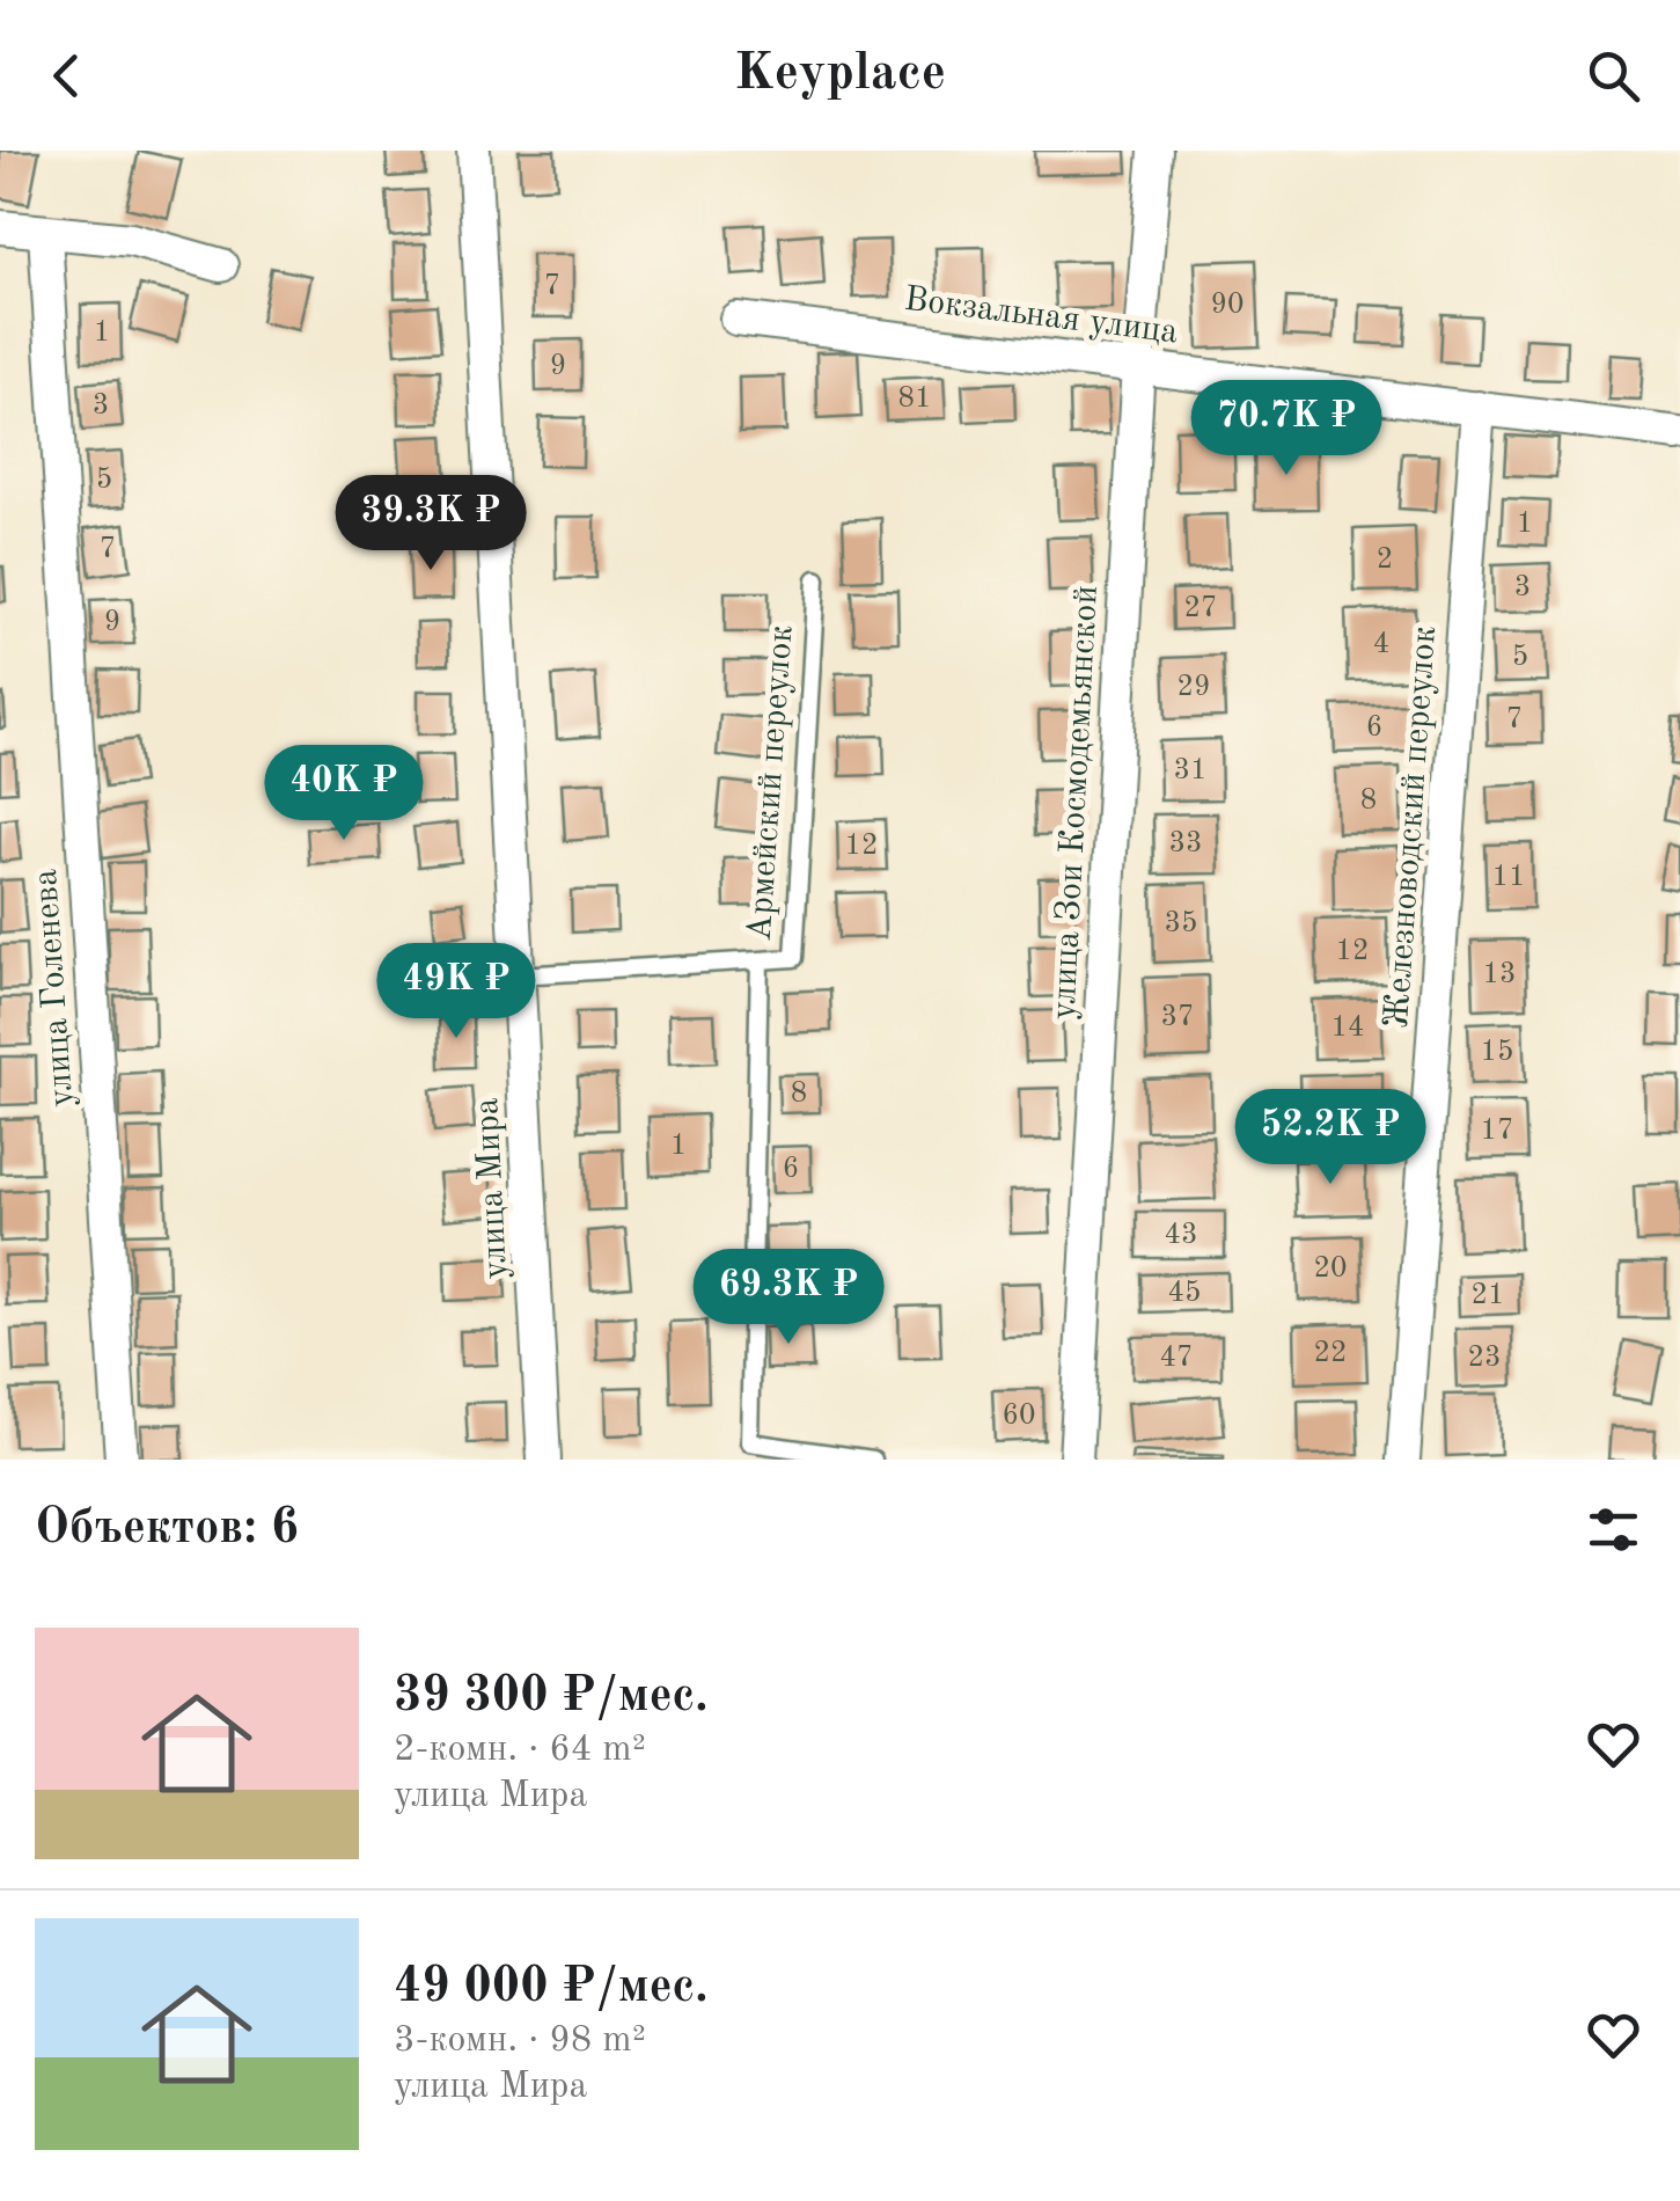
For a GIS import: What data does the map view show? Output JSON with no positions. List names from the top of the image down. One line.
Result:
{"streets":{"street":["Вокзальная улица","улица Зои Космодемьянской","Железноводский переулок","улица Голенева","улица Мира"],"lane":["Армейский переулок"]},"crossings":[["Вокзальная улица","улица Зои Космодемьянской"],["Вокзальная улица","Железноводский переулок"],["Армейский переулок","улица Мира"]],"house_numbers":["7","90","1","9","81","3","5","1","7","2","3","27","9","4","5","29","7","6","31","8","33","12","11","35","12","13","37","14","15","8","17","1","6","43","20","45","21","22","47","23","60"],"page":{"header":"Keyplace","price":["70.7K ₽","39.3K ₽","40K ₽","49K ₽","52.2K ₽","69.3K ₽"],"heading":"Объектов: 6","list":[{"name":"39 300 ₽/мес.","note":"2-комн. · 64 m² · улица Мира"},{"name":"49 000 ₽/мес.","note":"3-комн. · 98 m² · улица Мира"}]}}
